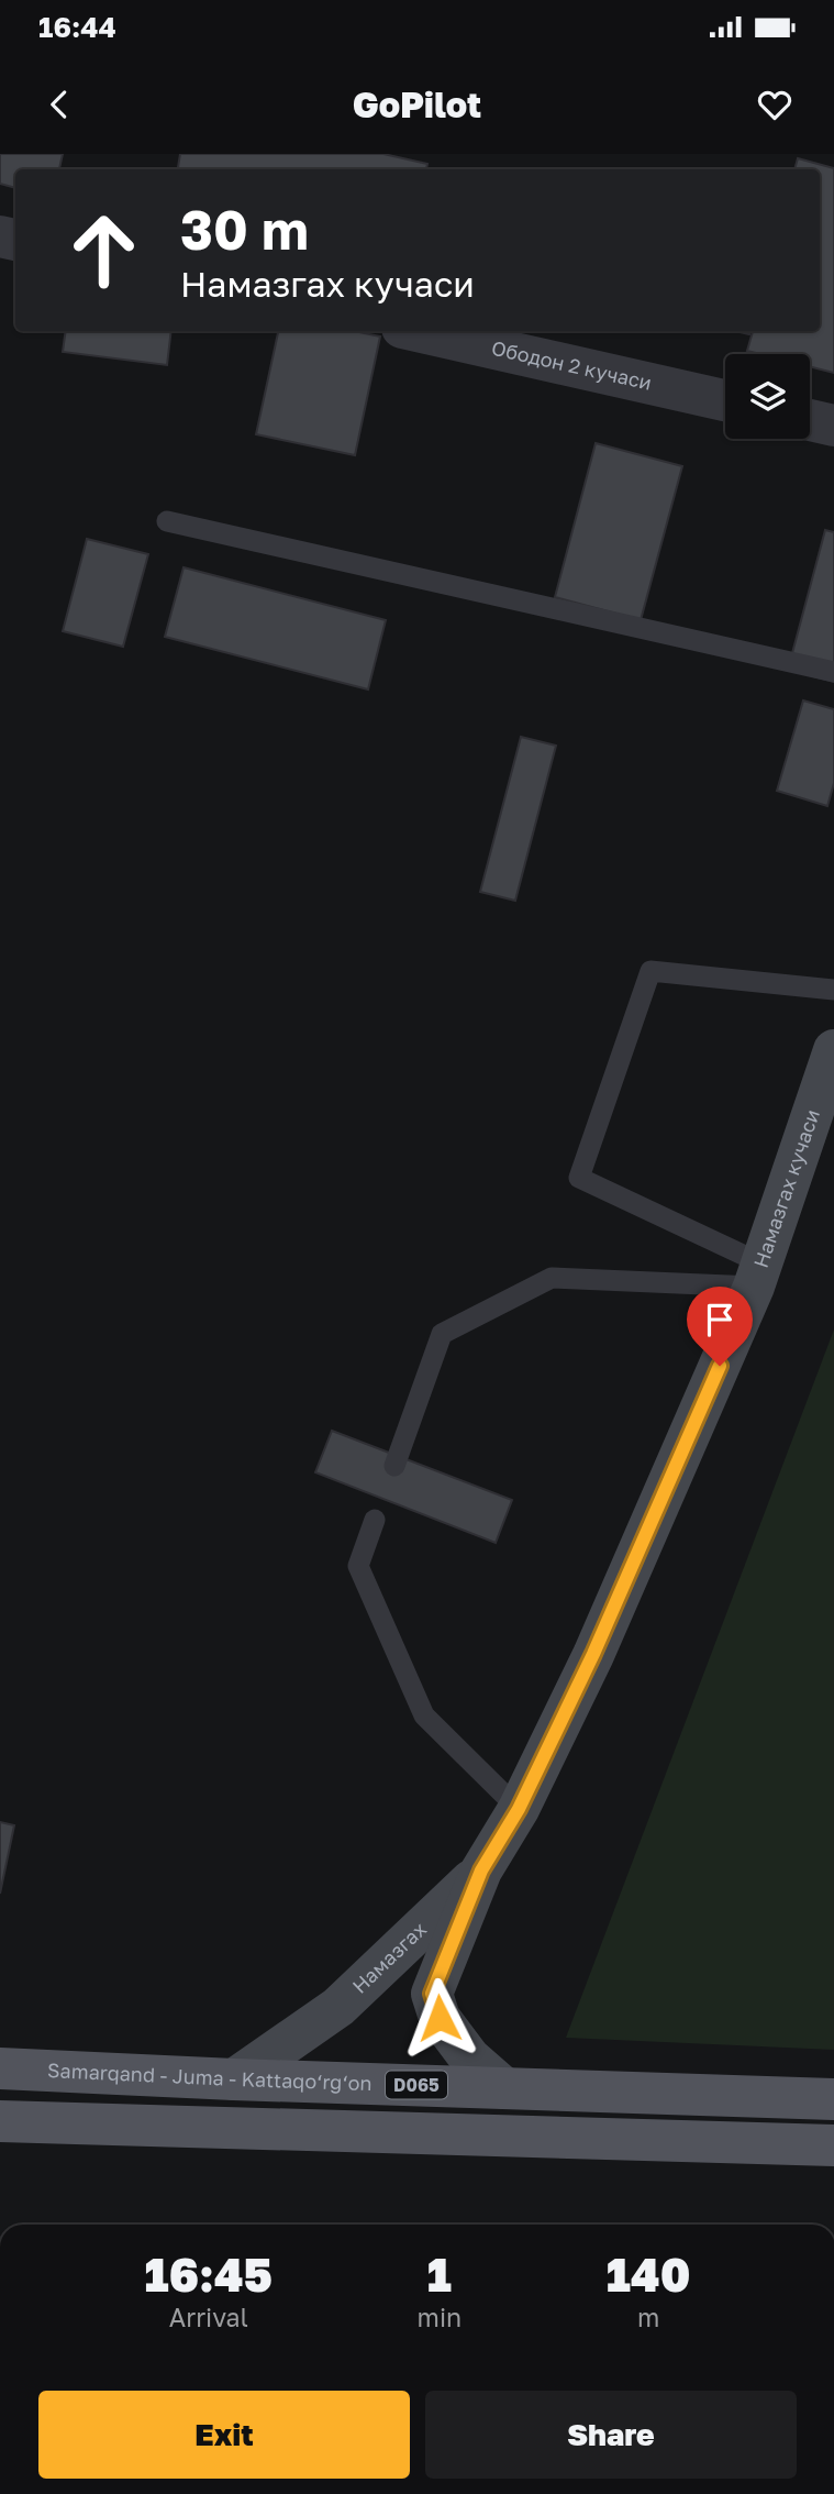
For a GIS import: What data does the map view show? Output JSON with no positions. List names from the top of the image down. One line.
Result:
{"streets":{"main road":["Samarqand - Juma - Kattaqo‘rg‘on","D065"],"street":["Ободон 2 кучаси","Намазгах кучаси","Намазгах"]},"crossings":[["Намазгах кучаси","Намазгах"],["Намазгах","Samarqand - Juma - Kattaqo‘rg‘on"]],"page":{"status":"16:44","header":"GoPilot","turn":["30 m","Намазгах кучаси"],"eta":["16:45","Arrival","1","min","140","m"],"buttons":["Exit","Share"]}}
